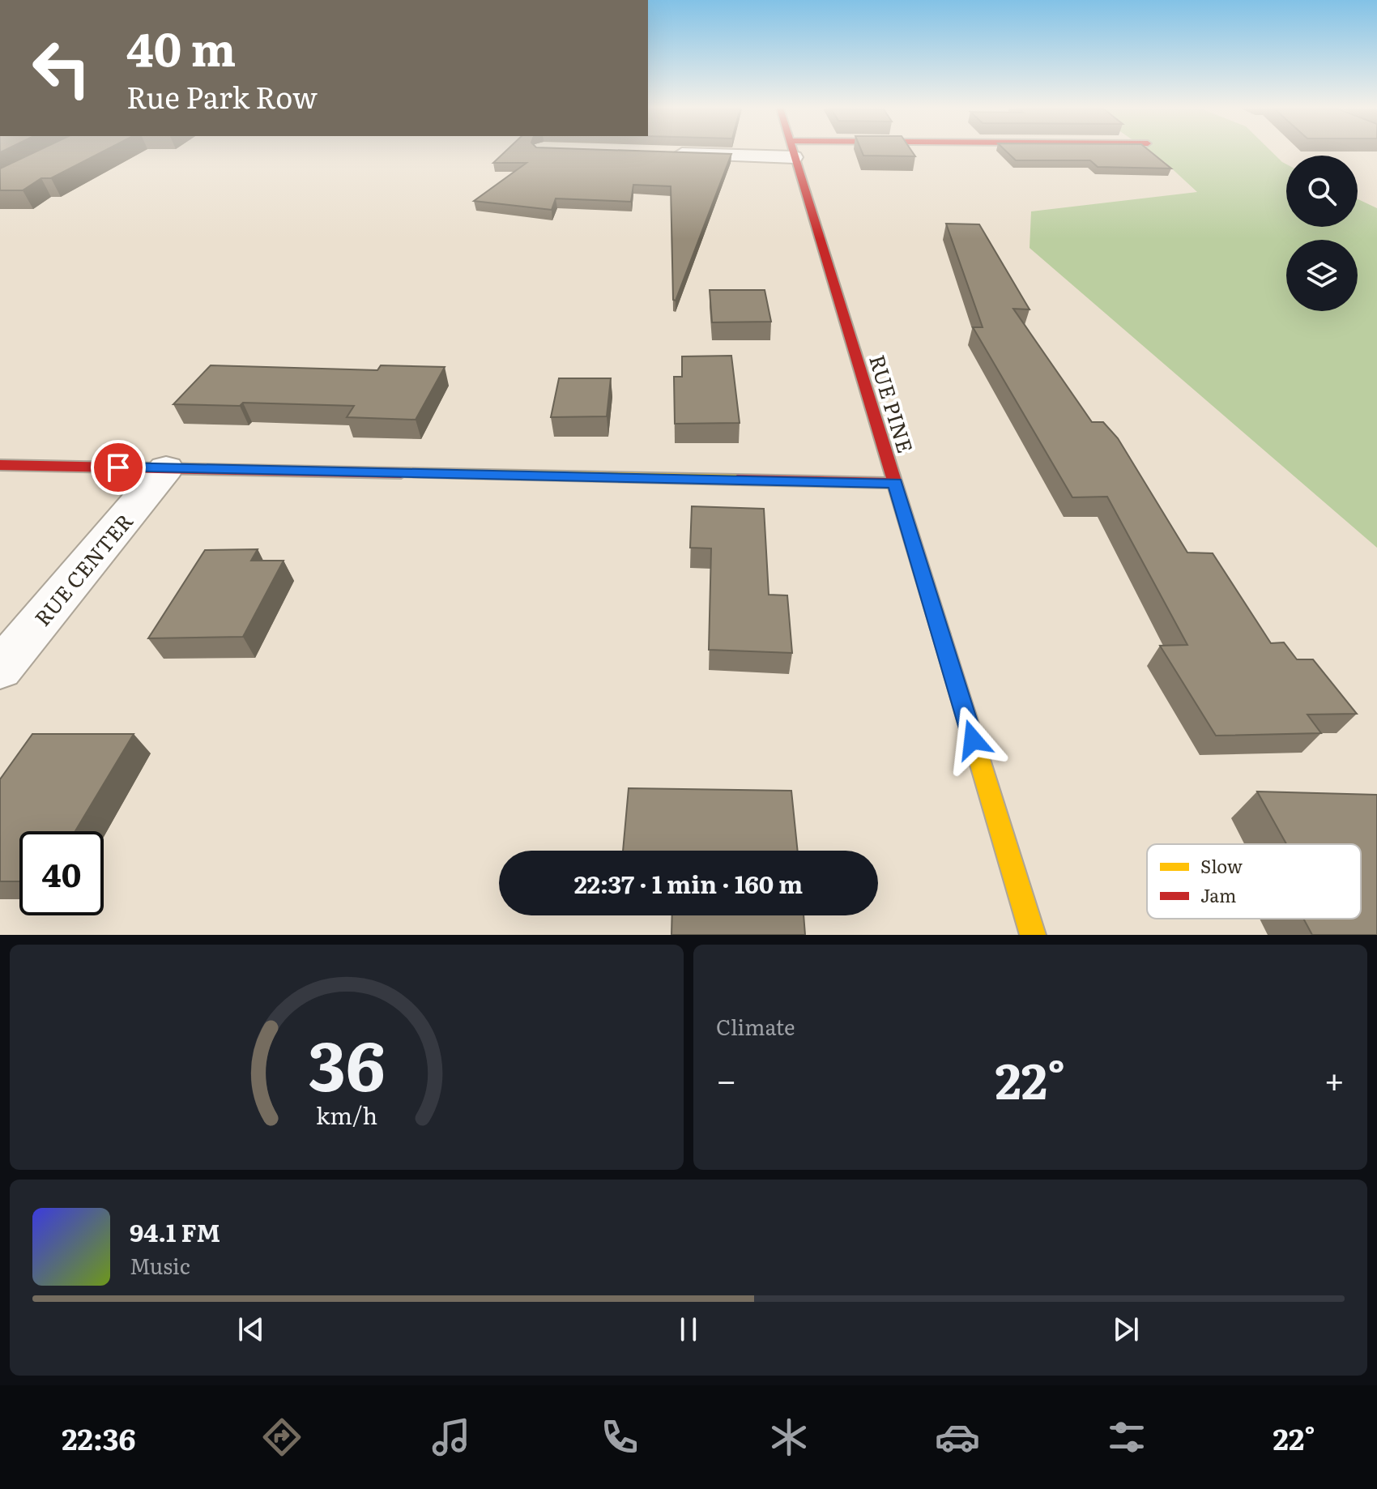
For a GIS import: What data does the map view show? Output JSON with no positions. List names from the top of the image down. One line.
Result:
{"streets":{"street":["RUE PINE","RUE CENTER"]},"legend":["Slow","Jam"],"page":{"turn":["40 m","Rue Park Row"],"limit":"40","trip":"22:37 · 1 min · 160 m","tile":"Climate","heat":["−","22°","+"],"song":["94.1 FM","Music"],"tabs":["22:36","22°"],"gauge":["36","km/h"]}}
